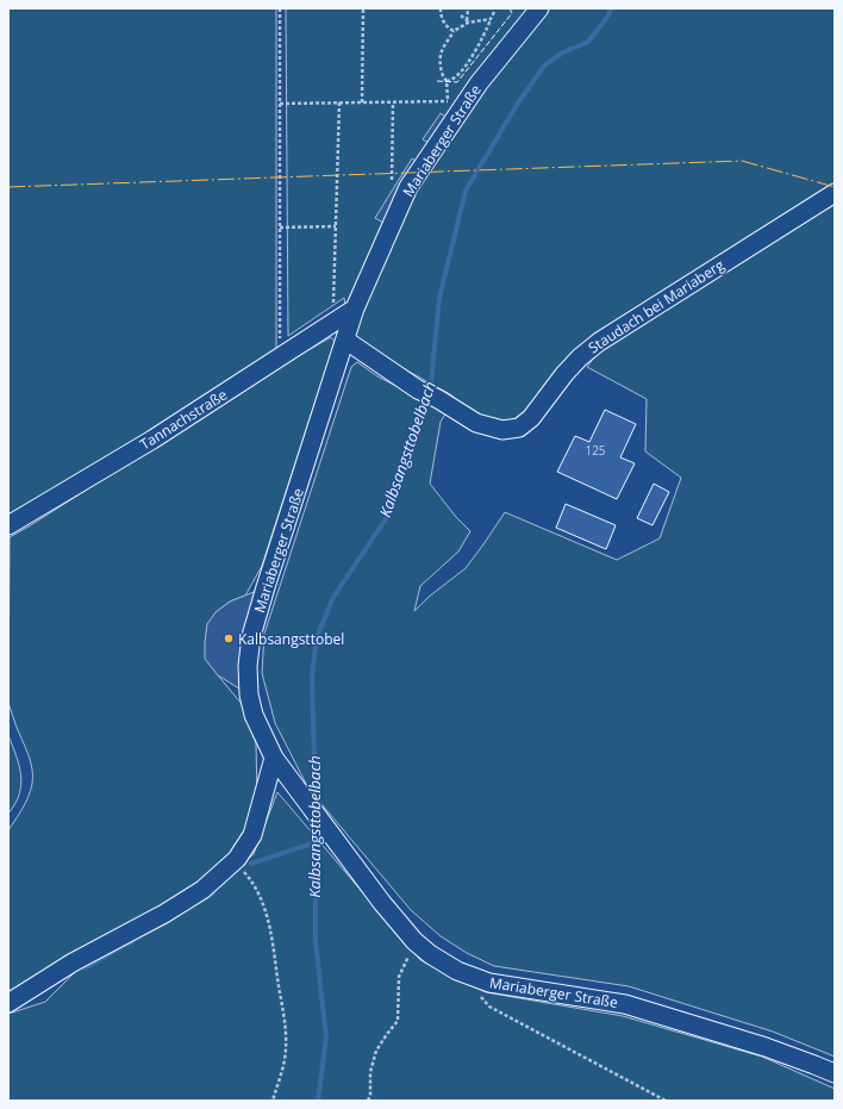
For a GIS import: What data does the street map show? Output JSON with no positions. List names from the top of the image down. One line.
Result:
{"streets":{"street":["Mariaberger Straße","Staudach bei Mariaberg","Tannachstraße"]},"crossings":[["Mariaberger Straße","Staudach bei Mariaberg"],["Mariaberger Straße","Tannachstraße"]],"water":["Kalbsangsttobelbach"],"places":["Kalbsangsttobel"],"house_numbers":["125"]}
